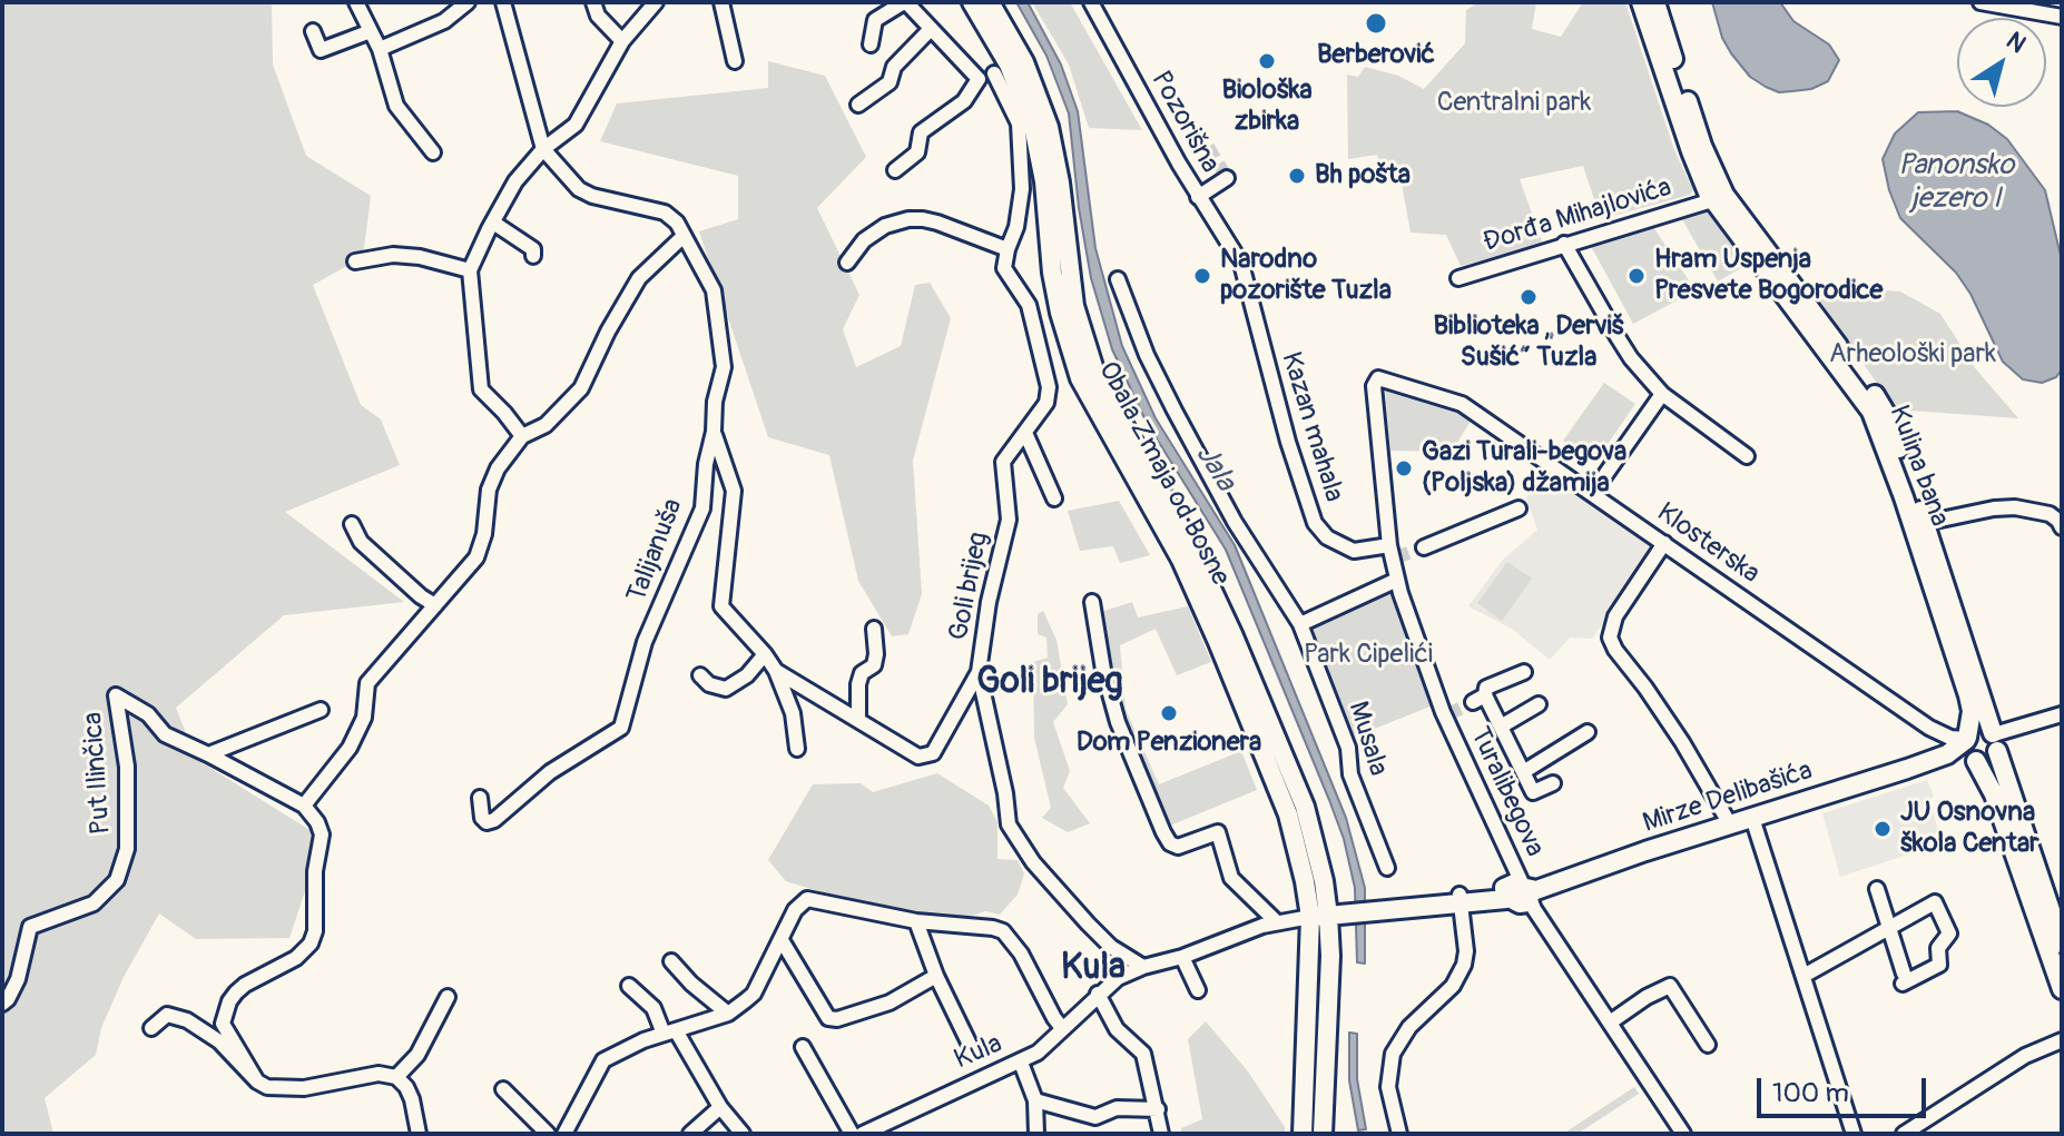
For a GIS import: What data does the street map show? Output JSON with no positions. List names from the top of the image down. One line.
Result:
{"streets":{"main road":["Kulina bana","Obala Zmaja od Bosne","Mirze Delibašića"],"street":["Pozorišna","Đorđa Mihajlovića","Kazan mahala","Klosterska","Talijanuša","Goli brijeg","Musala","Put Ilinčica","Turalibegova","Kula"]},"crossings":[["Pozorišna","Kazan mahala"],["Đorđa Mihajlovića","Kulina bana"],["Kazan mahala","Turalibegova"],["Kulina bana","Klosterska"],["Kulina bana","Mirze Delibašića"],["Obala Zmaja od Bosne","Mirze Delibašića"],["Obala Zmaja od Bosne","Kula"],["Klosterska","Turalibegova"],["Klosterska","Mirze Delibašića"],["Goli brijeg","Kula"],["Turalibegova","Mirze Delibašića"],["Mirze Delibašića","Kula"]],"districts":["Goli brijeg","Kula"],"water":["Panonsko jezero I","Jala"],"parks":["Centralni park","Arheološki park","Park Cipelići"],"places":["Berberović","Biološka zbirka","Bh pošta","Narodno pozorište Tuzla","Hram Uspenja Presvete Bogorodice","Biblioteka „Derviš Sušić“ Tuzla","Gazi Turali-begova (Poljska) džamija","Dom Penzionera","JU Osnovna škola Centar"],"scale_bar":"100 m","north":"top right"}
